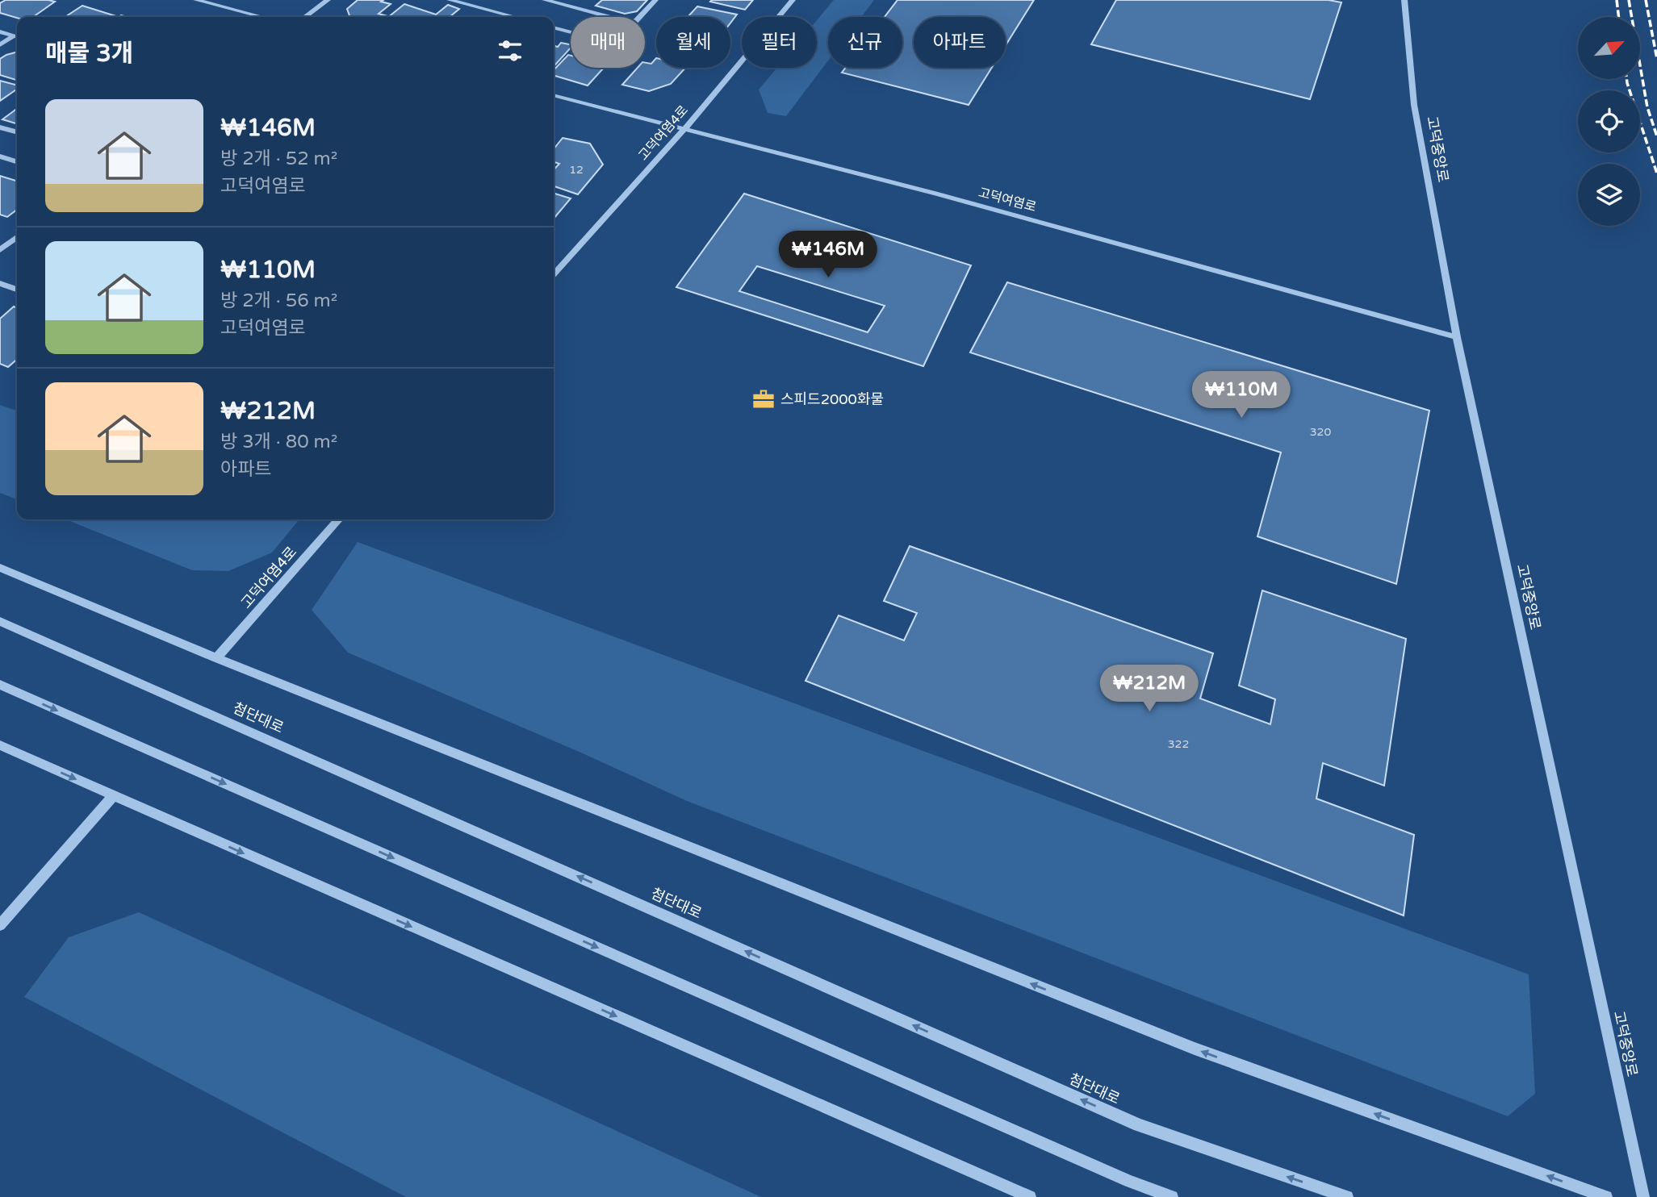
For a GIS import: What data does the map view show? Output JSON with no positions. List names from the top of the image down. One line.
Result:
{"streets":{"street":["고덕여염4로","고덕중앙로","고덕여염로","첨단대로"]},"crossings":[["고덕여염4로","고덕여염로"],["고덕중앙로","고덕여염로"]],"places":{"office":["스피드2000화물"]},"house_numbers":["12","320","322"],"north":"top right","page":{"chip":["매매","월세","필터","신규","아파트"],"heading":"매물 3개","list":[{"name":"₩146M","note":"방 2개 · 52 m² · 고덕여염로"},{"name":"₩110M","note":"방 2개 · 56 m² · 고덕여염로"},{"name":"₩212M","note":"방 3개 · 80 m² · 아파트"}],"price":["₩146M","₩110M","₩212M"]}}
